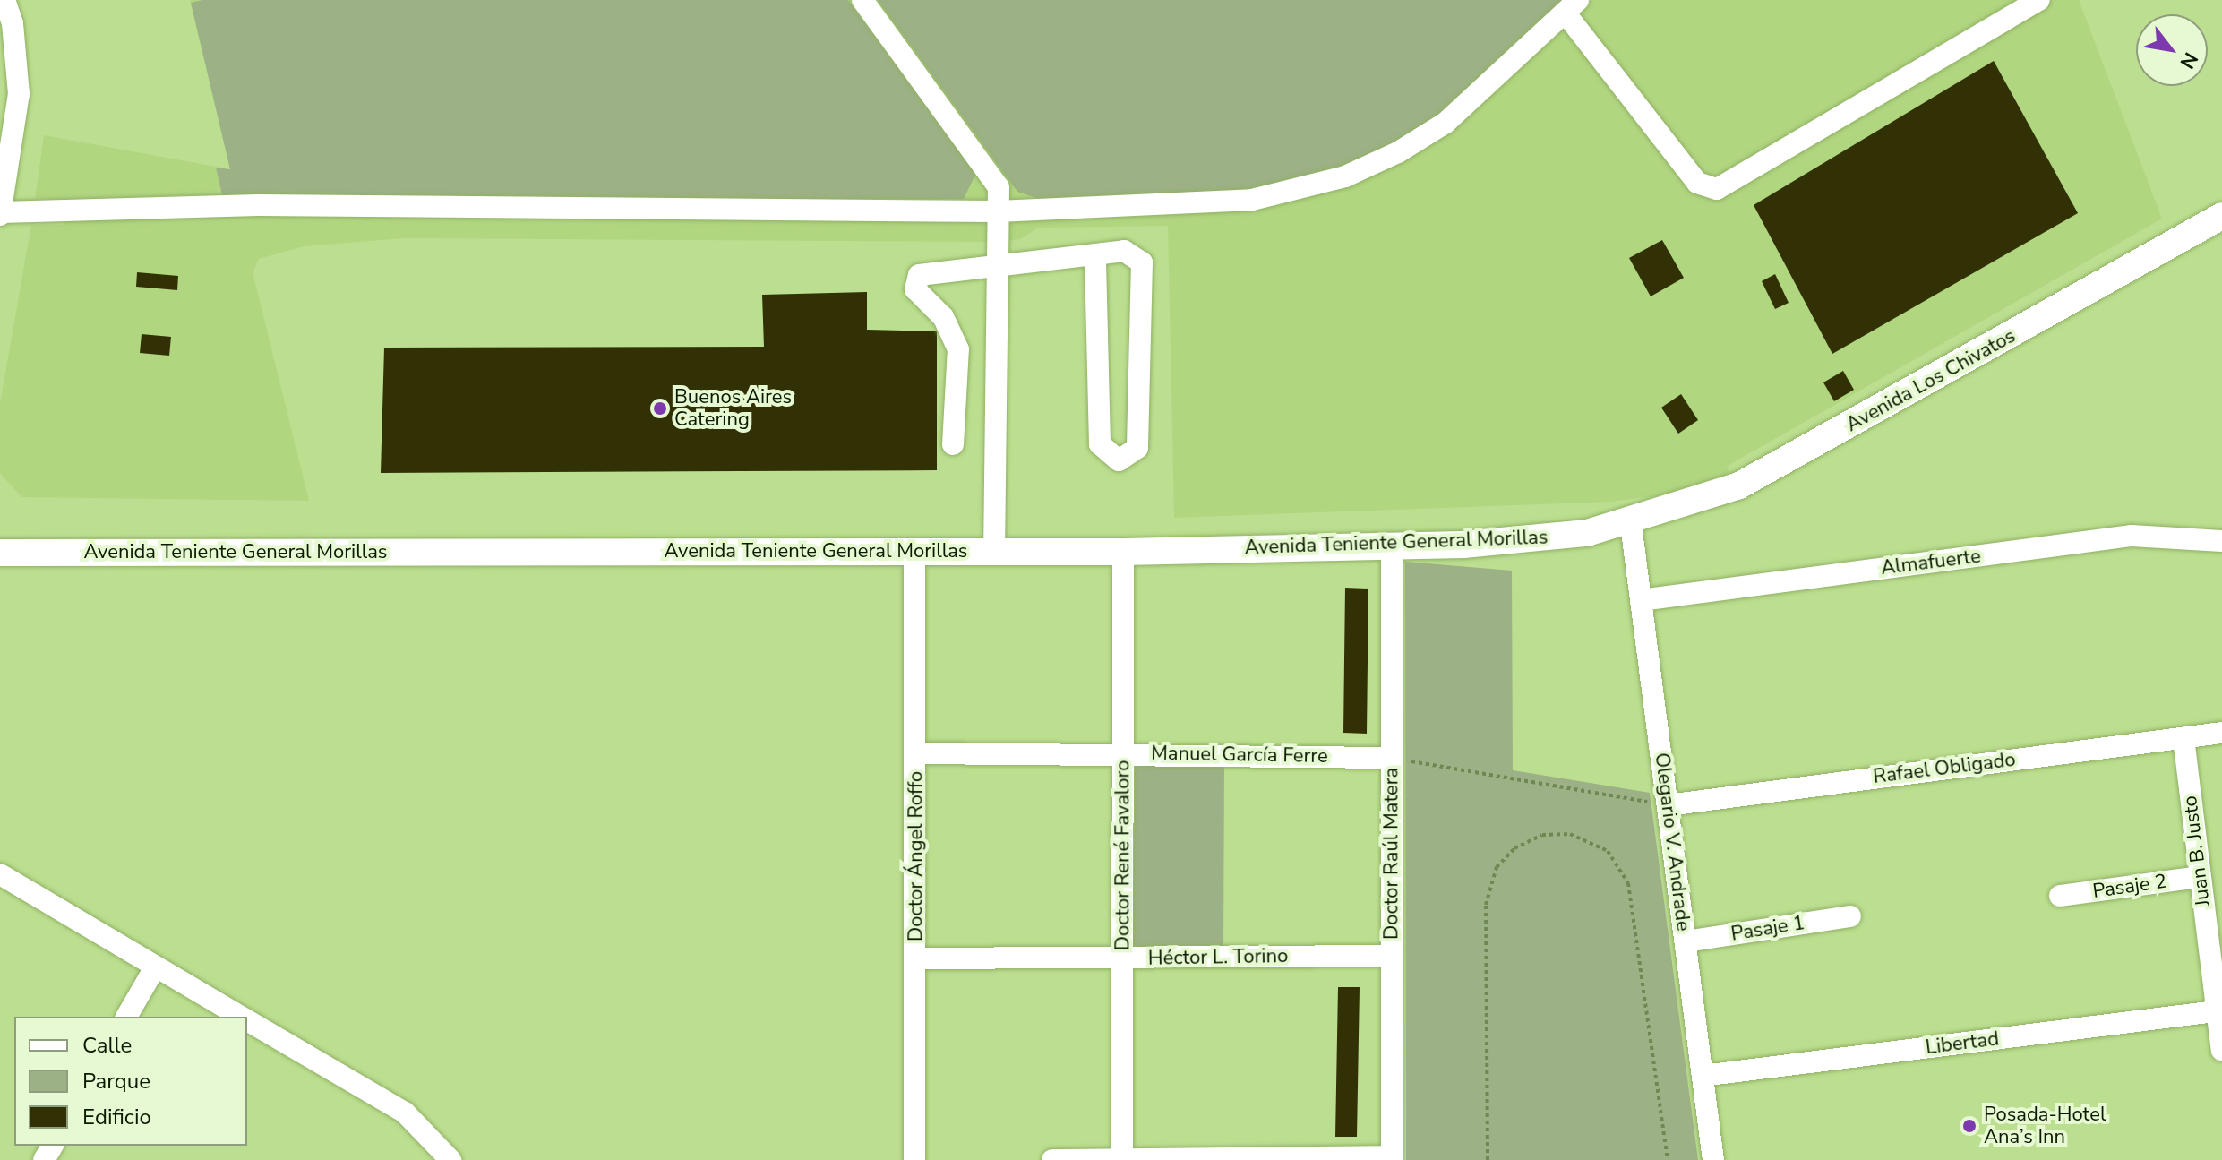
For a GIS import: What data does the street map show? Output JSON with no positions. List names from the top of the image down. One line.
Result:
{"streets":{"main road":["Avenida Los Chivatos","Avenida Teniente General Morillas"],"street":["Almafuerte","Manuel García Ferre","Rafael Obligado","Olegario V. Andrade","Juan B. Justo","Doctor Raúl Matera","Doctor René Favaloro","Doctor Ángel Roffo","Pasaje 2","Pasaje 1","Héctor L. Torino","Libertad"]},"crossings":[["Avenida Los Chivatos","Avenida Teniente General Morillas"],["Avenida Los Chivatos","Olegario V. Andrade"],["Avenida Teniente General Morillas","Olegario V. Andrade"],["Avenida Teniente General Morillas","Doctor Raúl Matera"],["Avenida Teniente General Morillas","Doctor René Favaloro"],["Avenida Teniente General Morillas","Doctor Ángel Roffo"],["Almafuerte","Olegario V. Andrade"],["Manuel García Ferre","Doctor Raúl Matera"],["Manuel García Ferre","Doctor René Favaloro"],["Manuel García Ferre","Doctor Ángel Roffo"],["Rafael Obligado","Olegario V. Andrade"],["Rafael Obligado","Juan B. Justo"],["Olegario V. Andrade","Pasaje 1"],["Olegario V. Andrade","Libertad"],["Juan B. Justo","Pasaje 2"],["Juan B. Justo","Libertad"],["Doctor Raúl Matera","Héctor L. Torino"],["Doctor René Favaloro","Héctor L. Torino"],["Doctor Ángel Roffo","Héctor L. Torino"]],"places":["Buenos Aires Catering","Posada-Hotel Ana’s Inn"],"legend":["Calle","Parque","Edificio"],"north":"bottom right"}
